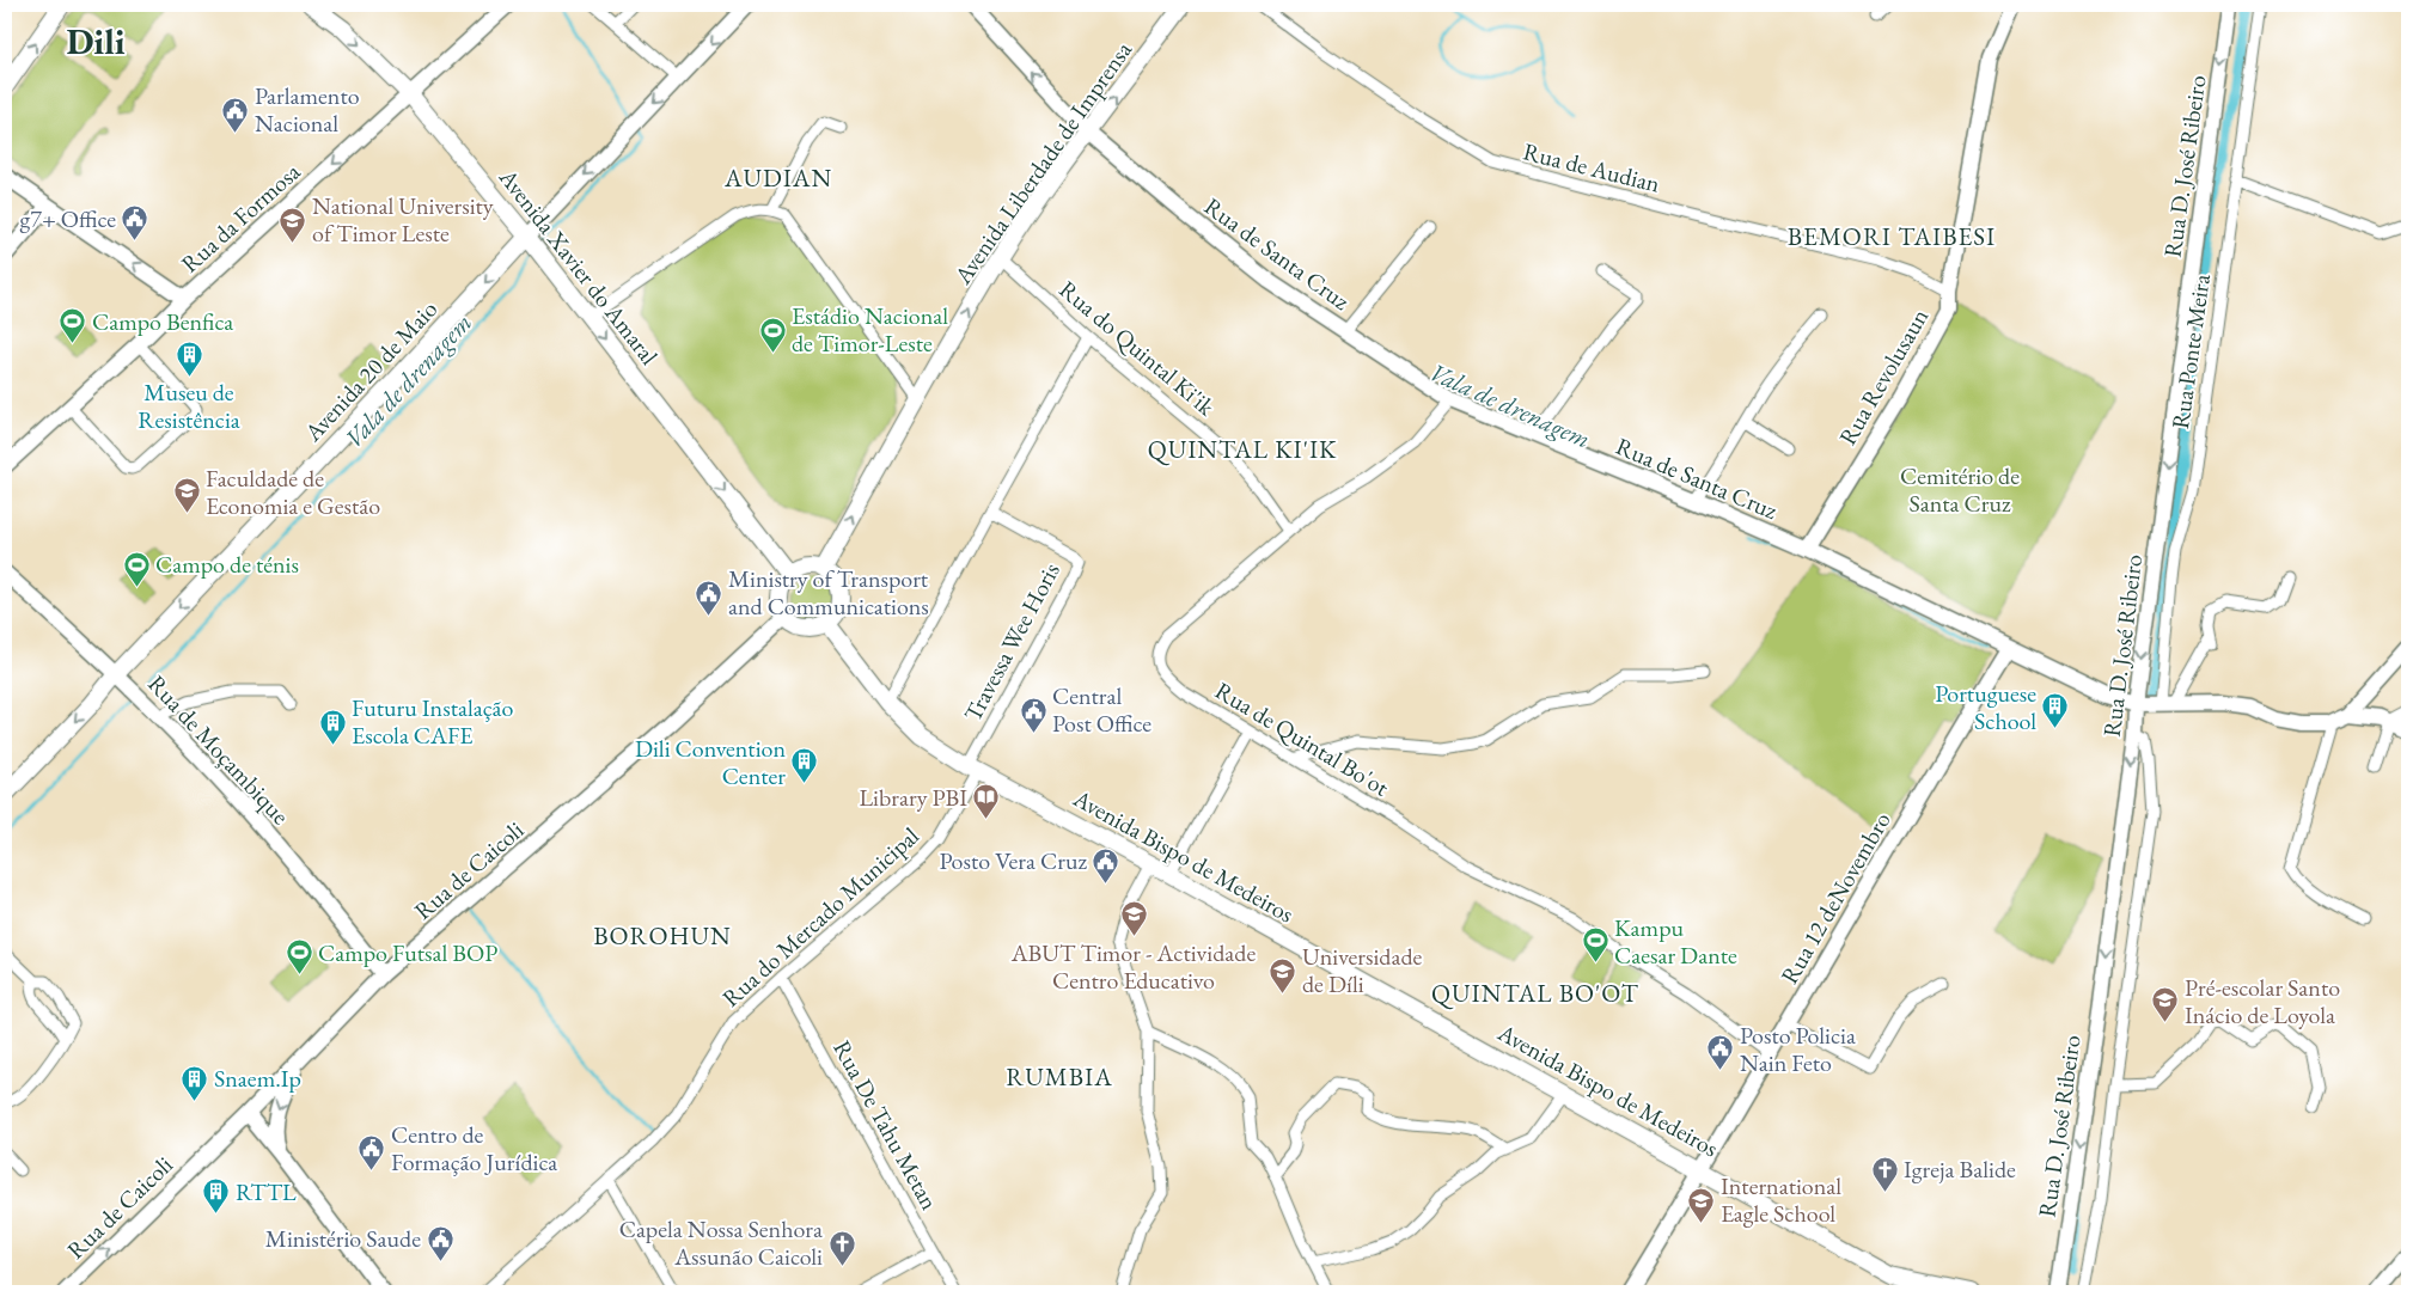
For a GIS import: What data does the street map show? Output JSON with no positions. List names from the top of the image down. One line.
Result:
{"streets":{"main road":["Avenida Liberdade de Imprensa","Avenida Xavier do Amaral","Avenida 20 de Maio","Avenida Bispo de Medeiros"],"street":["Rua D. José Ribeiro","Rua de Audian","Rua da Formosa","Rua de Santa Cruz","Rua do Quintal Ki'ik","Rua Ponte Meira","Rua Revolusaun","Travessa Wee Horis","Rua de Quintal Bo'ot","Rua de Moçambique","Rua de Caicoli","Rua 12 deNovembro","Rua do Mercado Municipal","Rua De Tahu Metan"]},"crossings":[["Avenida Liberdade de Imprensa","Rua de Santa Cruz"],["Avenida Liberdade de Imprensa","Avenida Xavier do Amaral"],["Avenida Liberdade de Imprensa","Rua do Quintal Ki'ik"],["Avenida Liberdade de Imprensa","Avenida Bispo de Medeiros"],["Avenida Liberdade de Imprensa","Rua de Caicoli"],["Rua D. José Ribeiro","Rua de Santa Cruz"],["Rua de Audian","Rua Revolusaun"],["Rua da Formosa","Avenida Xavier do Amaral"],["Rua de Santa Cruz","Rua Ponte Meira"],["Rua de Santa Cruz","Rua Revolusaun"],["Rua de Santa Cruz","Rua de Quintal Bo'ot"],["Rua de Santa Cruz","Rua 12 deNovembro"],["Avenida Xavier do Amaral","Avenida 20 de Maio"],["Avenida Xavier do Amaral","Avenida Bispo de Medeiros"],["Avenida Xavier do Amaral","Rua de Caicoli"],["Rua do Quintal Ki'ik","Rua de Quintal Bo'ot"],["Avenida 20 de Maio","Rua de Moçambique"],["Travessa Wee Horis","Avenida Bispo de Medeiros"],["Travessa Wee Horis","Rua do Mercado Municipal"],["Rua de Quintal Bo'ot","Rua 12 deNovembro"],["Rua de Moçambique","Rua de Caicoli"],["Avenida Bispo de Medeiros","Rua de Caicoli"],["Avenida Bispo de Medeiros","Rua 12 deNovembro"],["Avenida Bispo de Medeiros","Rua do Mercado Municipal"],["Rua do Mercado Municipal","Rua De Tahu Metan"]],"one_way":["Avenida Liberdade de Imprensa","Rua da Formosa","Avenida Xavier do Amaral","Avenida 20 de Maio"],"districts":["Dili","AUDIAN","BEMORI TAIBESI","QUINTAL KI'IK","BOROHUN","QUINTAL BO'OT","RUMBIA"],"water":["Vala de drenagem"],"parks":["Cemitério de Santa Cruz"],"places":{"public building":["Parlamento Nacional","g7+ Office","Ministry of Transport and Communications","Central Post Office","Posto Vera Cruz","Posto Policia Nain Feto","Centro de Formação Jurídica","Ministério Saude"],"school or university":["National University of Timor Leste","Faculdade de Economia e Gestão","ABUT Timor - Actividade Centro Educativo","Universidade de Díli","Pré-escolar Santo Inácio de Loyola","International Eagle School"],"sports":["Campo Benfica","Estádio Nacional de Timor-Leste","Campo de ténis","Kampu Caesar Dante","Campo Futsal BOP"],"building":["Museu de Resistência","Portuguese School","Futuru Instalação Escola CAFE","Dili Convention Center","Snaem.Ip","RTTL"],"library":["Library PBI"],"church":["Igreja Balide","Capela Nossa Senhora Assunão Caicoli"]}}
